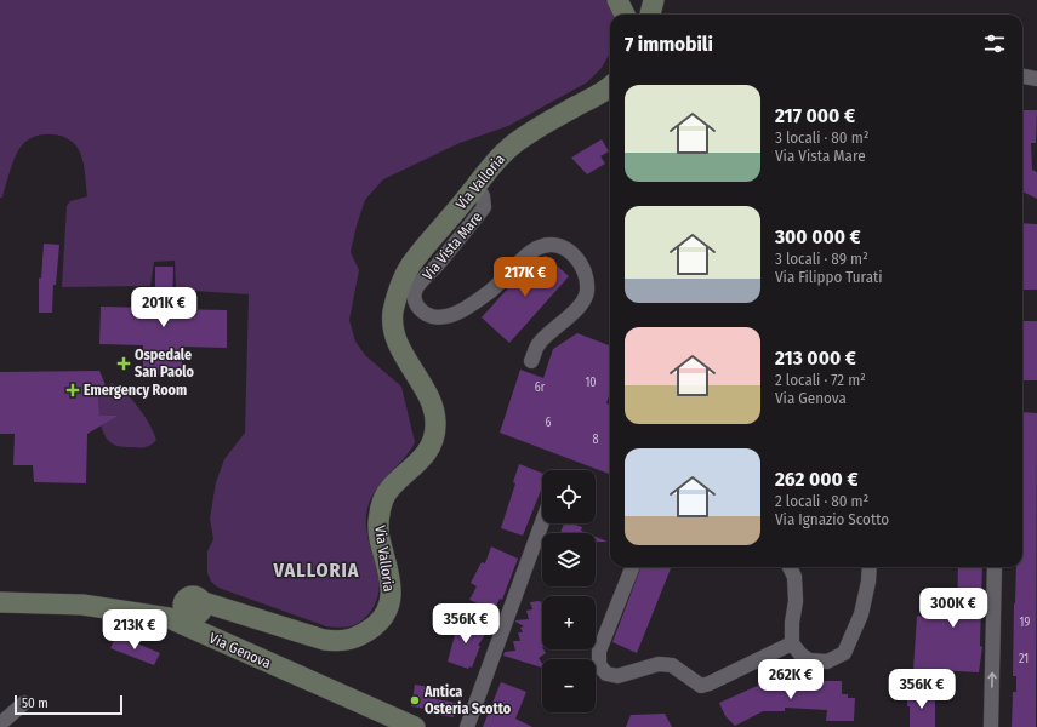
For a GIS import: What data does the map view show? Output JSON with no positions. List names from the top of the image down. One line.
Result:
{"streets":{"street":["Via Valloria","Via Vista Mare","Via Genova"]},"crossings":[["Via Valloria","Via Vista Mare"],["Via Valloria","Via Genova"]],"districts":["VALLORIA"],"places":{"health":["Ospedale San Paolo","Emergency Room"],"other":["Antica Osteria Scotto"]},"house_numbers":["10","6r","6","8","19","21"],"scale_bar":"50 m","page":{"heading":"7 immobili","list":[{"name":"217 000 €","note":"3 locali · 80 m² · Via Vista Mare"},{"name":"300 000 €","note":"3 locali · 89 m² · Via Filippo Turati"},{"name":"213 000 €","note":"2 locali · 72 m² · Via Genova"},{"name":"262 000 €","note":"2 locali · 80 m² · Via Ignazio Scotto"}],"price":["217K €","201K €","300K €","356K €","213K €","262K €","356K €"],"map_buttons":["+","−"],"scale":"50 m"}}
